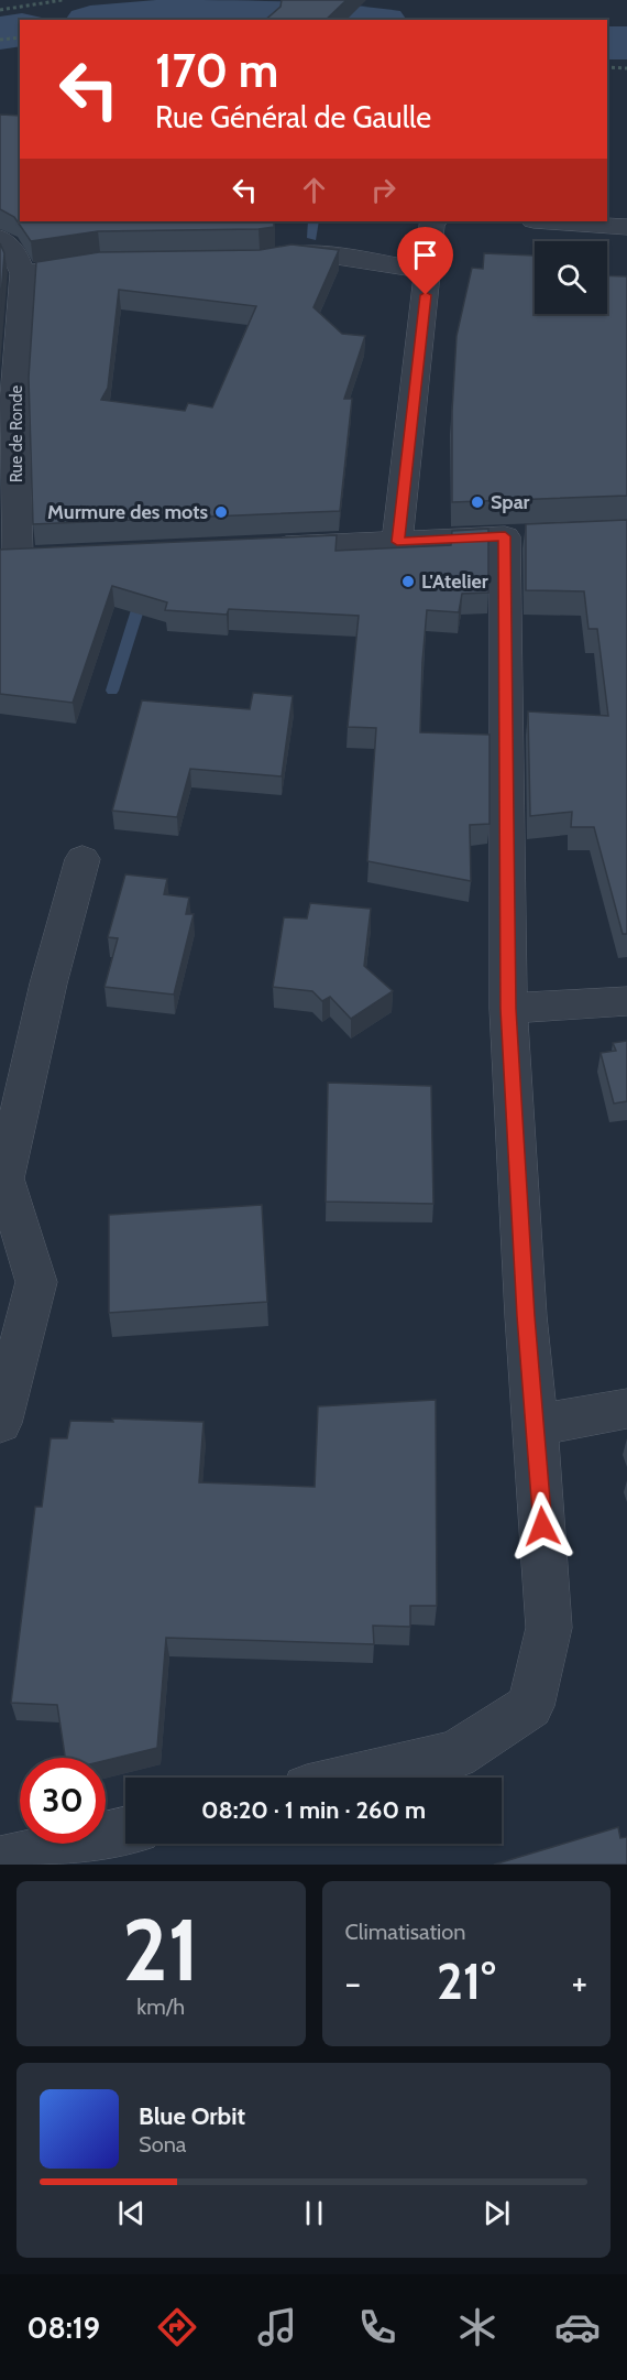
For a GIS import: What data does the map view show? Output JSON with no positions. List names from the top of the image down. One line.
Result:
{"streets":{"street":["Rue de Ronde"]},"places":["Spar","Murmure des mots","L'Atelier"],"page":{"turn":["170 m","Rue Général de Gaulle"],"limit":"30","trip":"08:20 · 1 min · 260 m","tile":[["21","km/h"],"Climatisation"],"heat":["−","21°","+"],"song":["Blue Orbit","Sona"],"tabs":"08:19"}}
